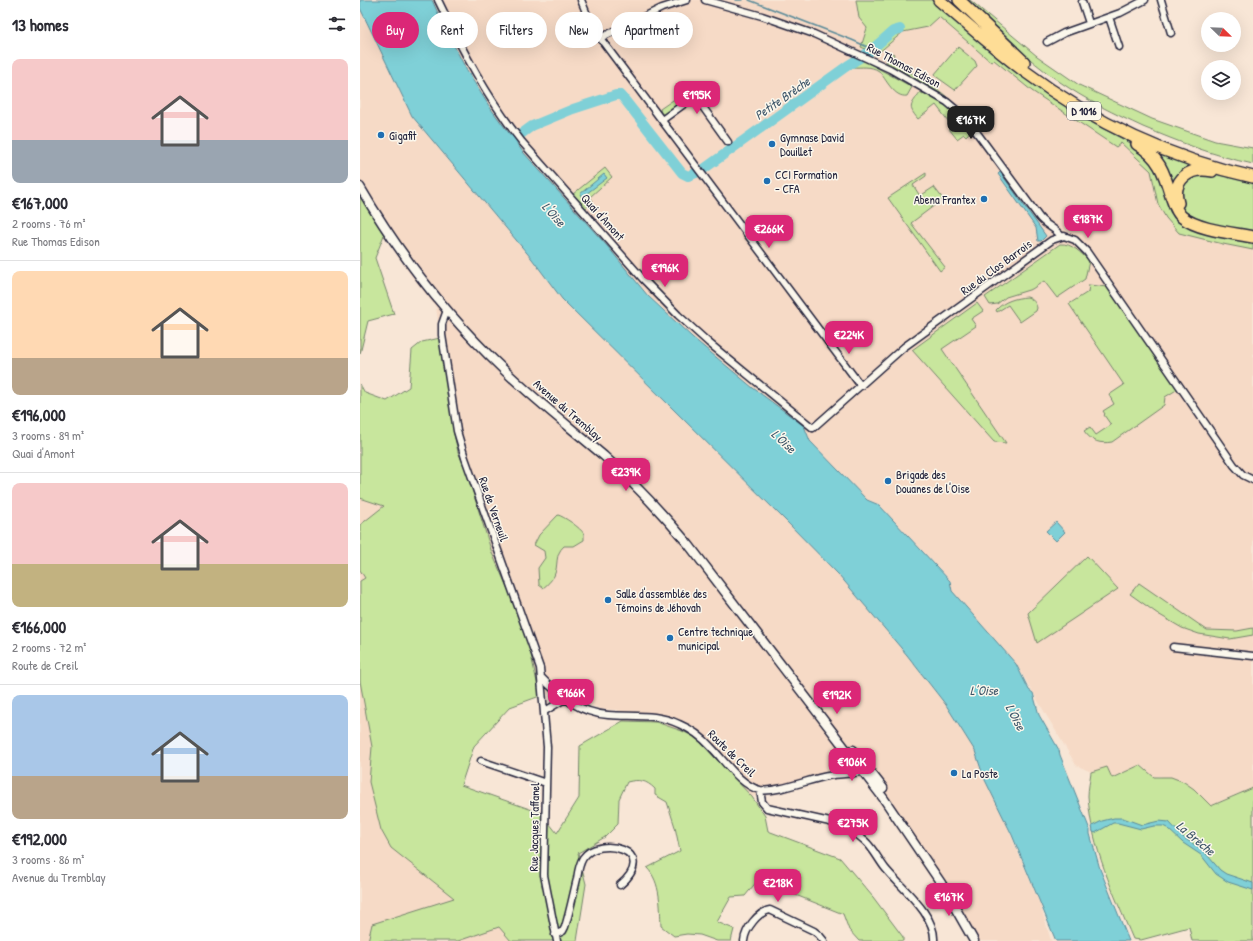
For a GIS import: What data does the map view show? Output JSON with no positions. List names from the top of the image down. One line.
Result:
{"streets":{"highway":["D 1016"],"main road":["Avenue du Tremblay"],"street":["Rue Thomas Edison","Quai d'Amont","Rue du Clos Barrois","Rue de Verneuil","Route de Creil","Rue Jacques Taffanel"]},"crossings":[["Rue Thomas Edison","Rue du Clos Barrois"],["Quai d'Amont","Rue du Clos Barrois"],["Avenue du Tremblay","Rue de Verneuil"],["Avenue du Tremblay","Route de Creil"],["Rue de Verneuil","Route de Creil"],["Rue de Verneuil","Rue Jacques Taffanel"]],"water":["Petite Brèche","L'Oise","L’Oise","La Brèche"],"places":["Gigafit","Gymnase David Douillet","CCI Formation - CFA","Abena Frantex","Brigade des Douanes de l'Oise","Salle d'assemblée des Témoins de Jéhovah","Centre technique municipal","La Poste"],"north":"bottom right","page":{"heading":"13 homes","chip":["Buy","Rent","Filters","New","Apartment"],"list":[{"name":"€167,000","note":"2 rooms · 76 m² · Rue Thomas Edison"},{"name":"€196,000","note":"3 rooms · 89 m² · Quai d'Amont"},{"name":"€166,000","note":"2 rooms · 72 m² · Route de Creil"},{"name":"€192,000","note":"3 rooms · 86 m² · Avenue du Tremblay"}],"price":["€195K","€167K","€187K","€266K","€196K","€224K","€239K","€166K","€192K","€106K","€275K","€218K","€167K"]}}
